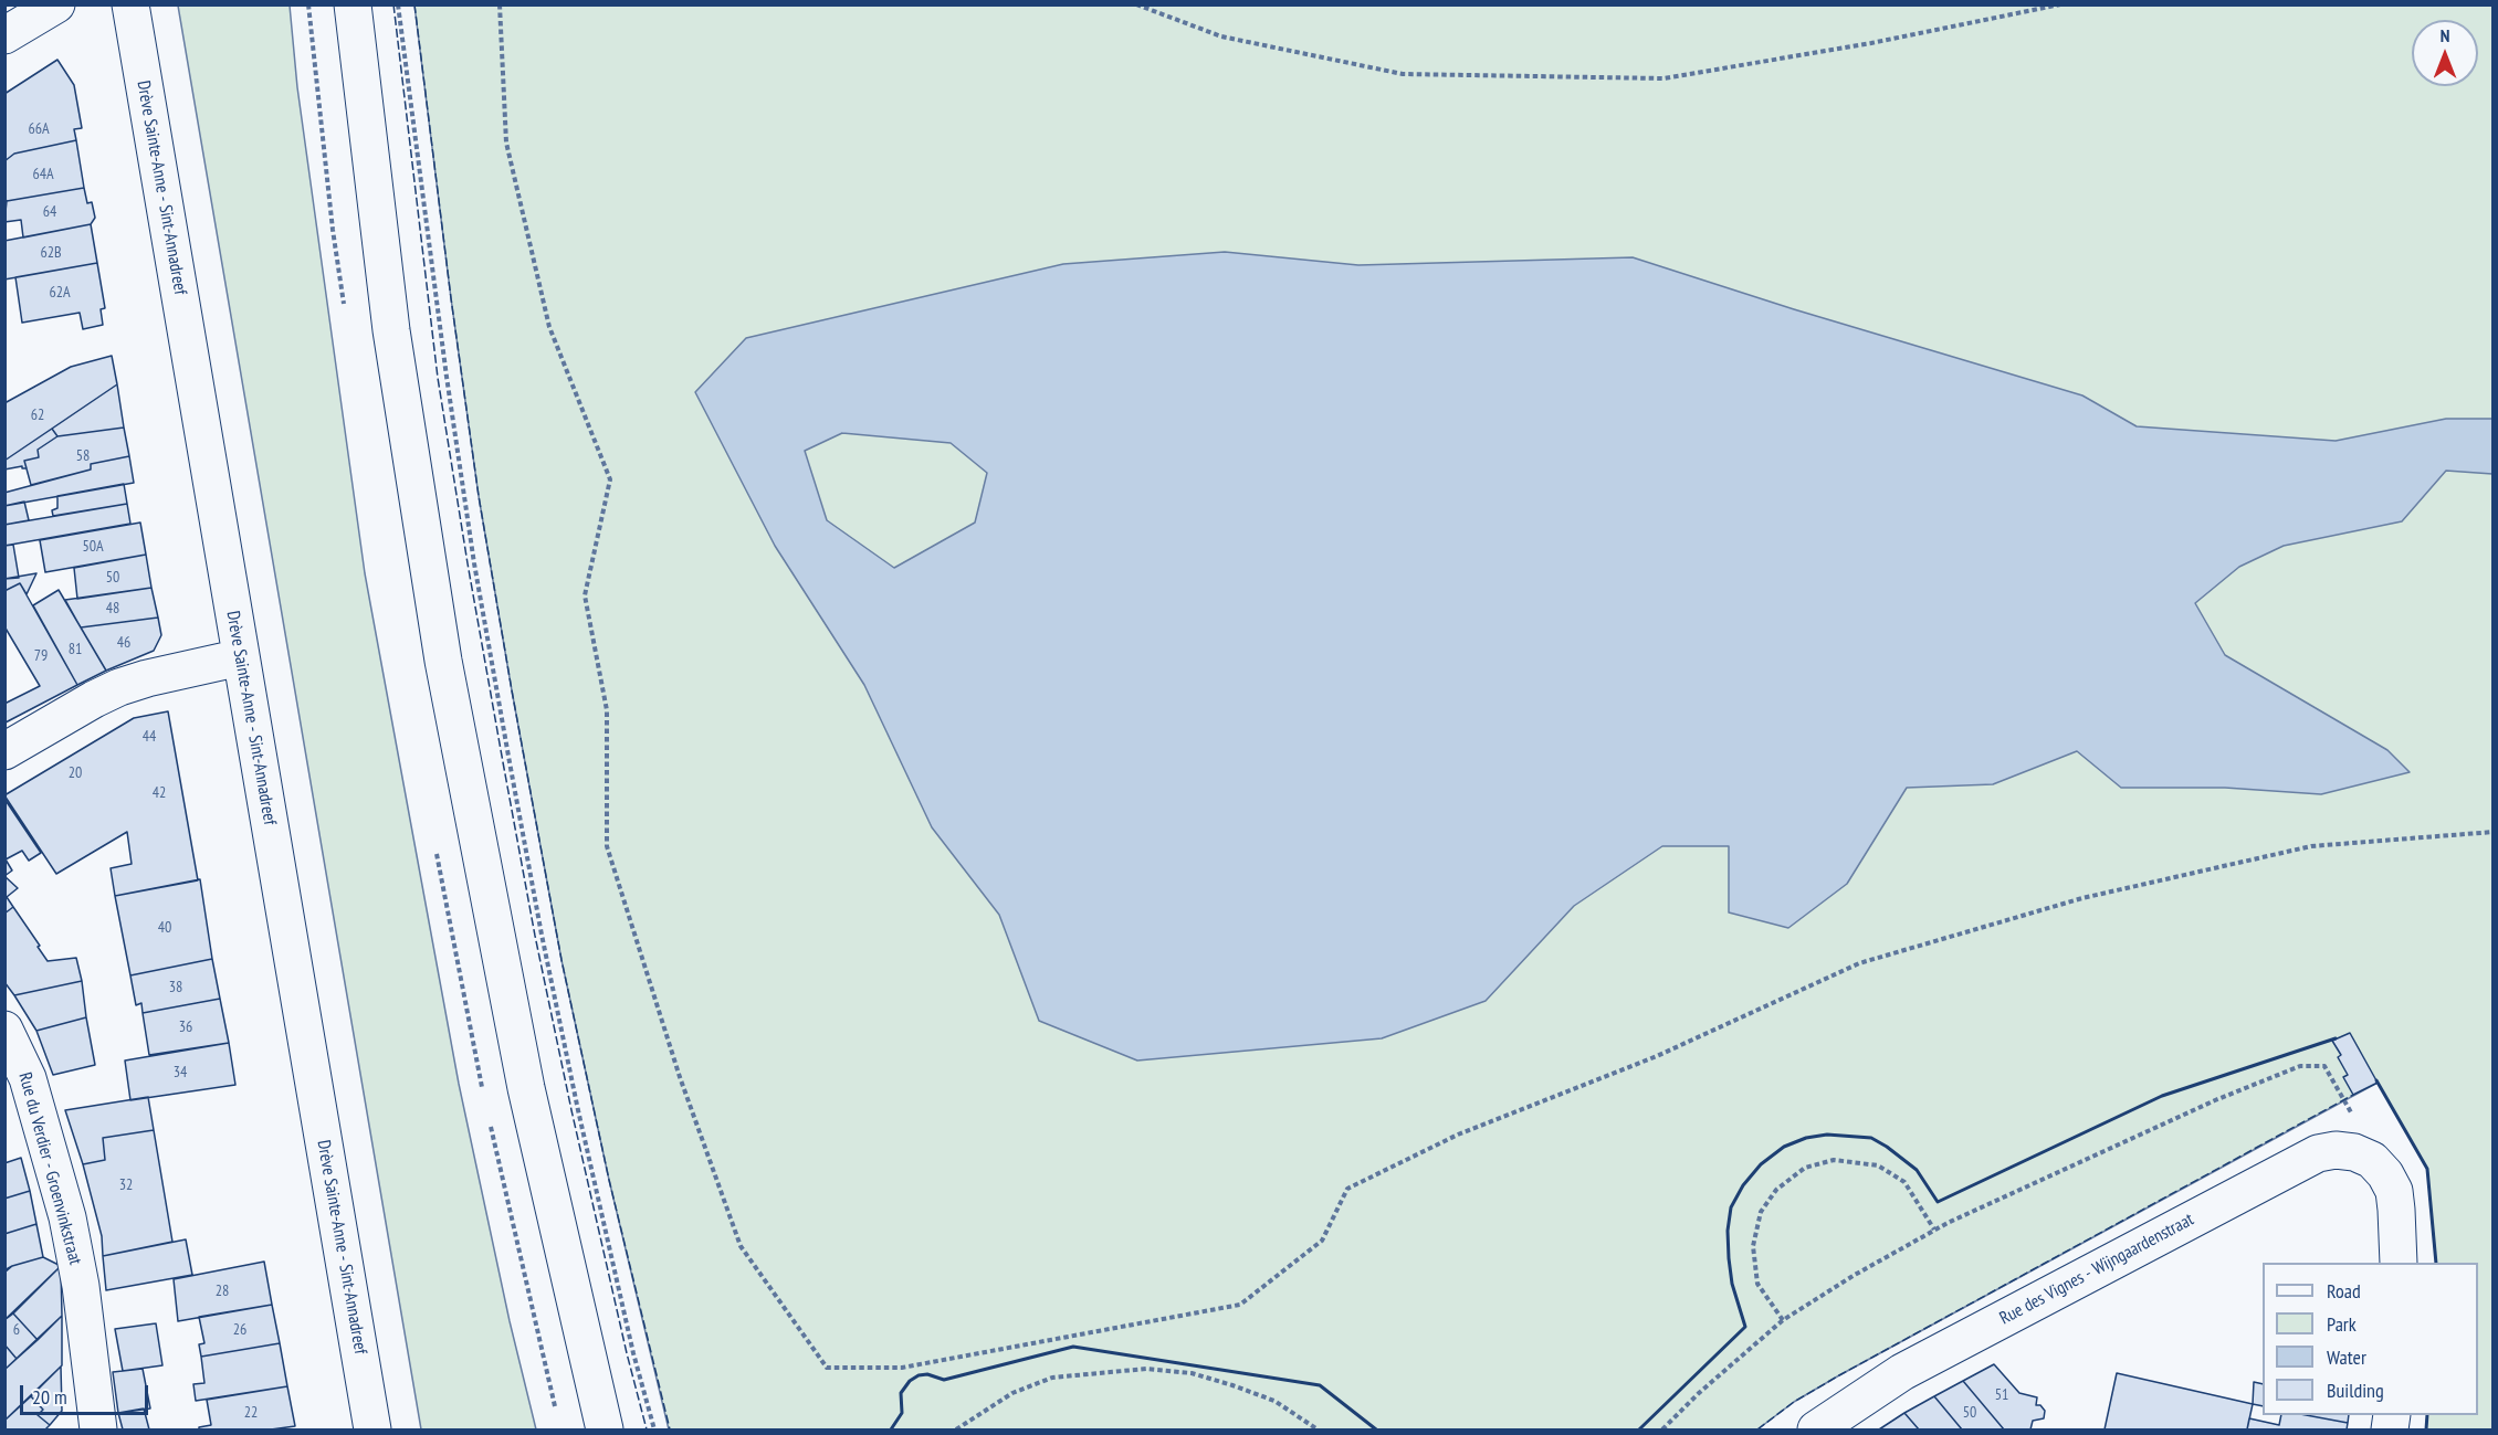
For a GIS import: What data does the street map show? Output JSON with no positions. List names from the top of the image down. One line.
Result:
{"streets":{"street":["Drève Sainte-Anne - Sint-Annadreef","Rue du Verdier - Groenvinkstraat","Rue des Vignes - Wijngaardenstraat"]},"house_numbers":["66A","64A","64","62B","62A","62","58","50A","50","48","46","81","79","44","20","42","40","38","36","34","32","28","6","26","51","22","50"],"legend":["Road","Park","Water","Building"],"scale_bar":"20 m","north":"top"}
